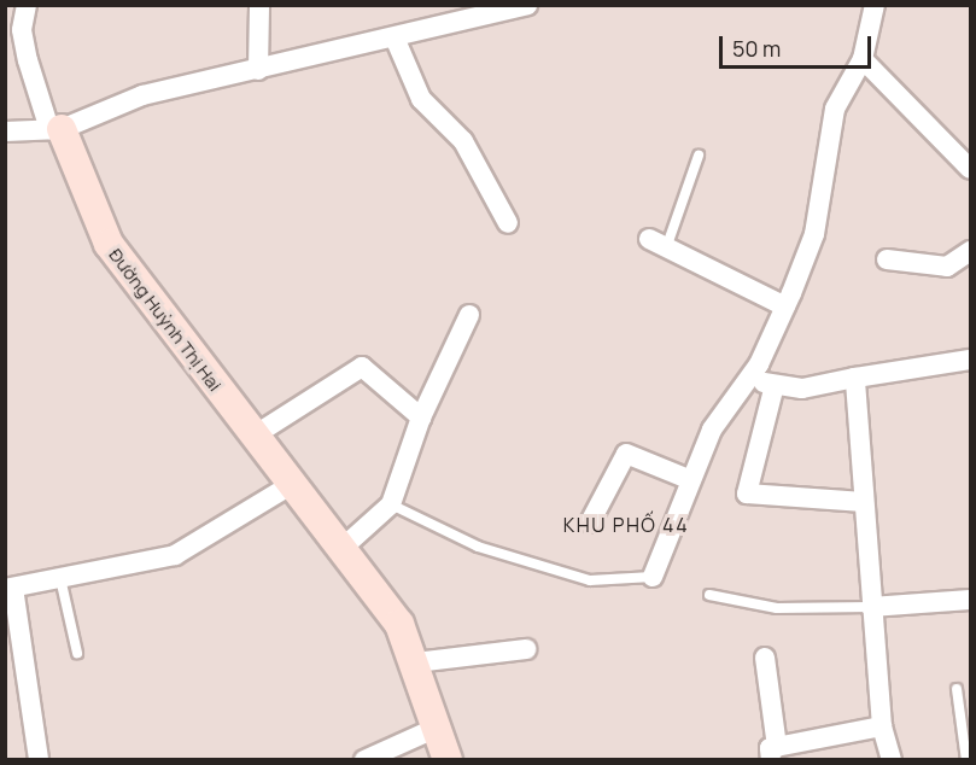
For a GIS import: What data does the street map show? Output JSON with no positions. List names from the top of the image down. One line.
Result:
{"streets":{"street":["Đường Huỳnh Thị Hai"]},"districts":["KHU PHỐ 44"],"scale_bar":"50 m"}
